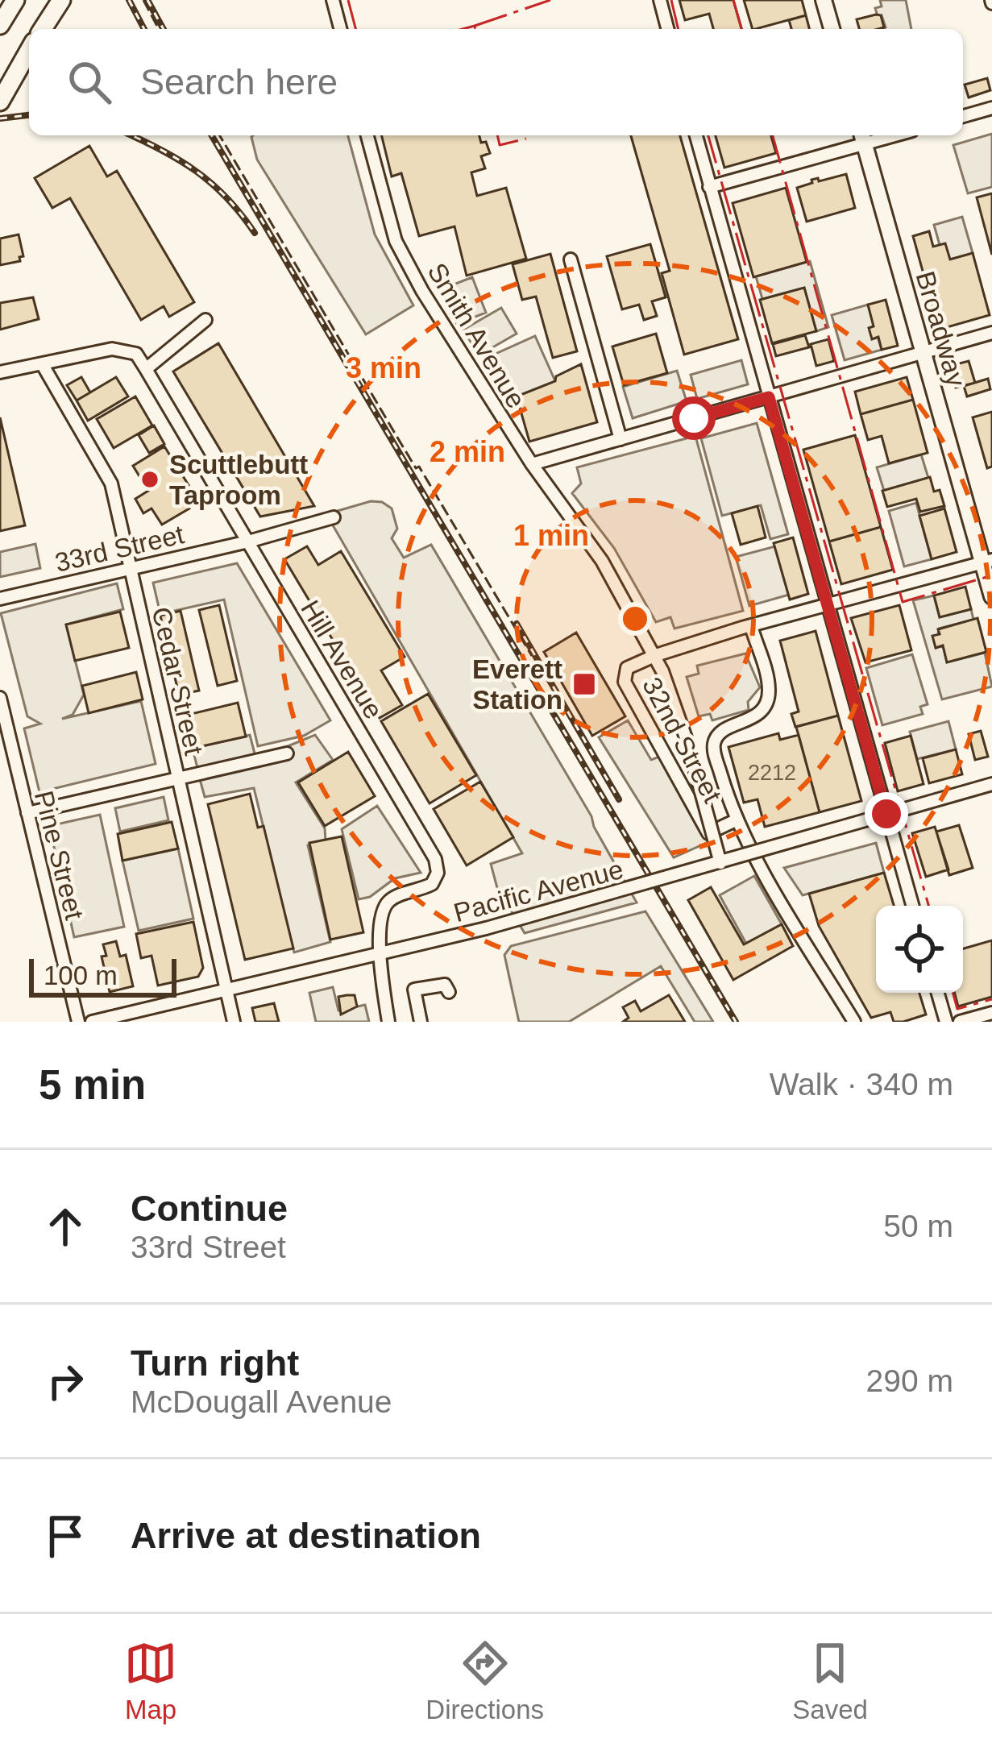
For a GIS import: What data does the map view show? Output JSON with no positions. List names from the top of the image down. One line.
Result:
{"streets":{"main road":["Broadway"],"street":["Smith Avenue","33rd Street","Hill Avenue","Cedar Street","32nd Street","Pine Street","Pacific Avenue"]},"crossings":[["Broadway","32nd Street"],["Smith Avenue","32nd Street"],["Smith Avenue","Pacific Avenue"],["33rd Street","Hill Avenue"],["33rd Street","Cedar Street"],["Hill Avenue","Pacific Avenue"],["Cedar Street","Pacific Avenue"]],"places":{"other":["Scuttlebutt Taproom"],"transit":["Everett Station"]},"house_numbers":["2212"],"scale_bar":"100 m","page":{"search":"Search here","scale":"100 m","heading":["5 min","Walk · 340 m"],"list":[["Continue","33rd Street","50 m"],["Turn right","McDougall Avenue","290 m"],"Arrive at destination"],"nav":["Map","Directions","Saved"]},"rings":["3 min","2 min","1 min"]}
